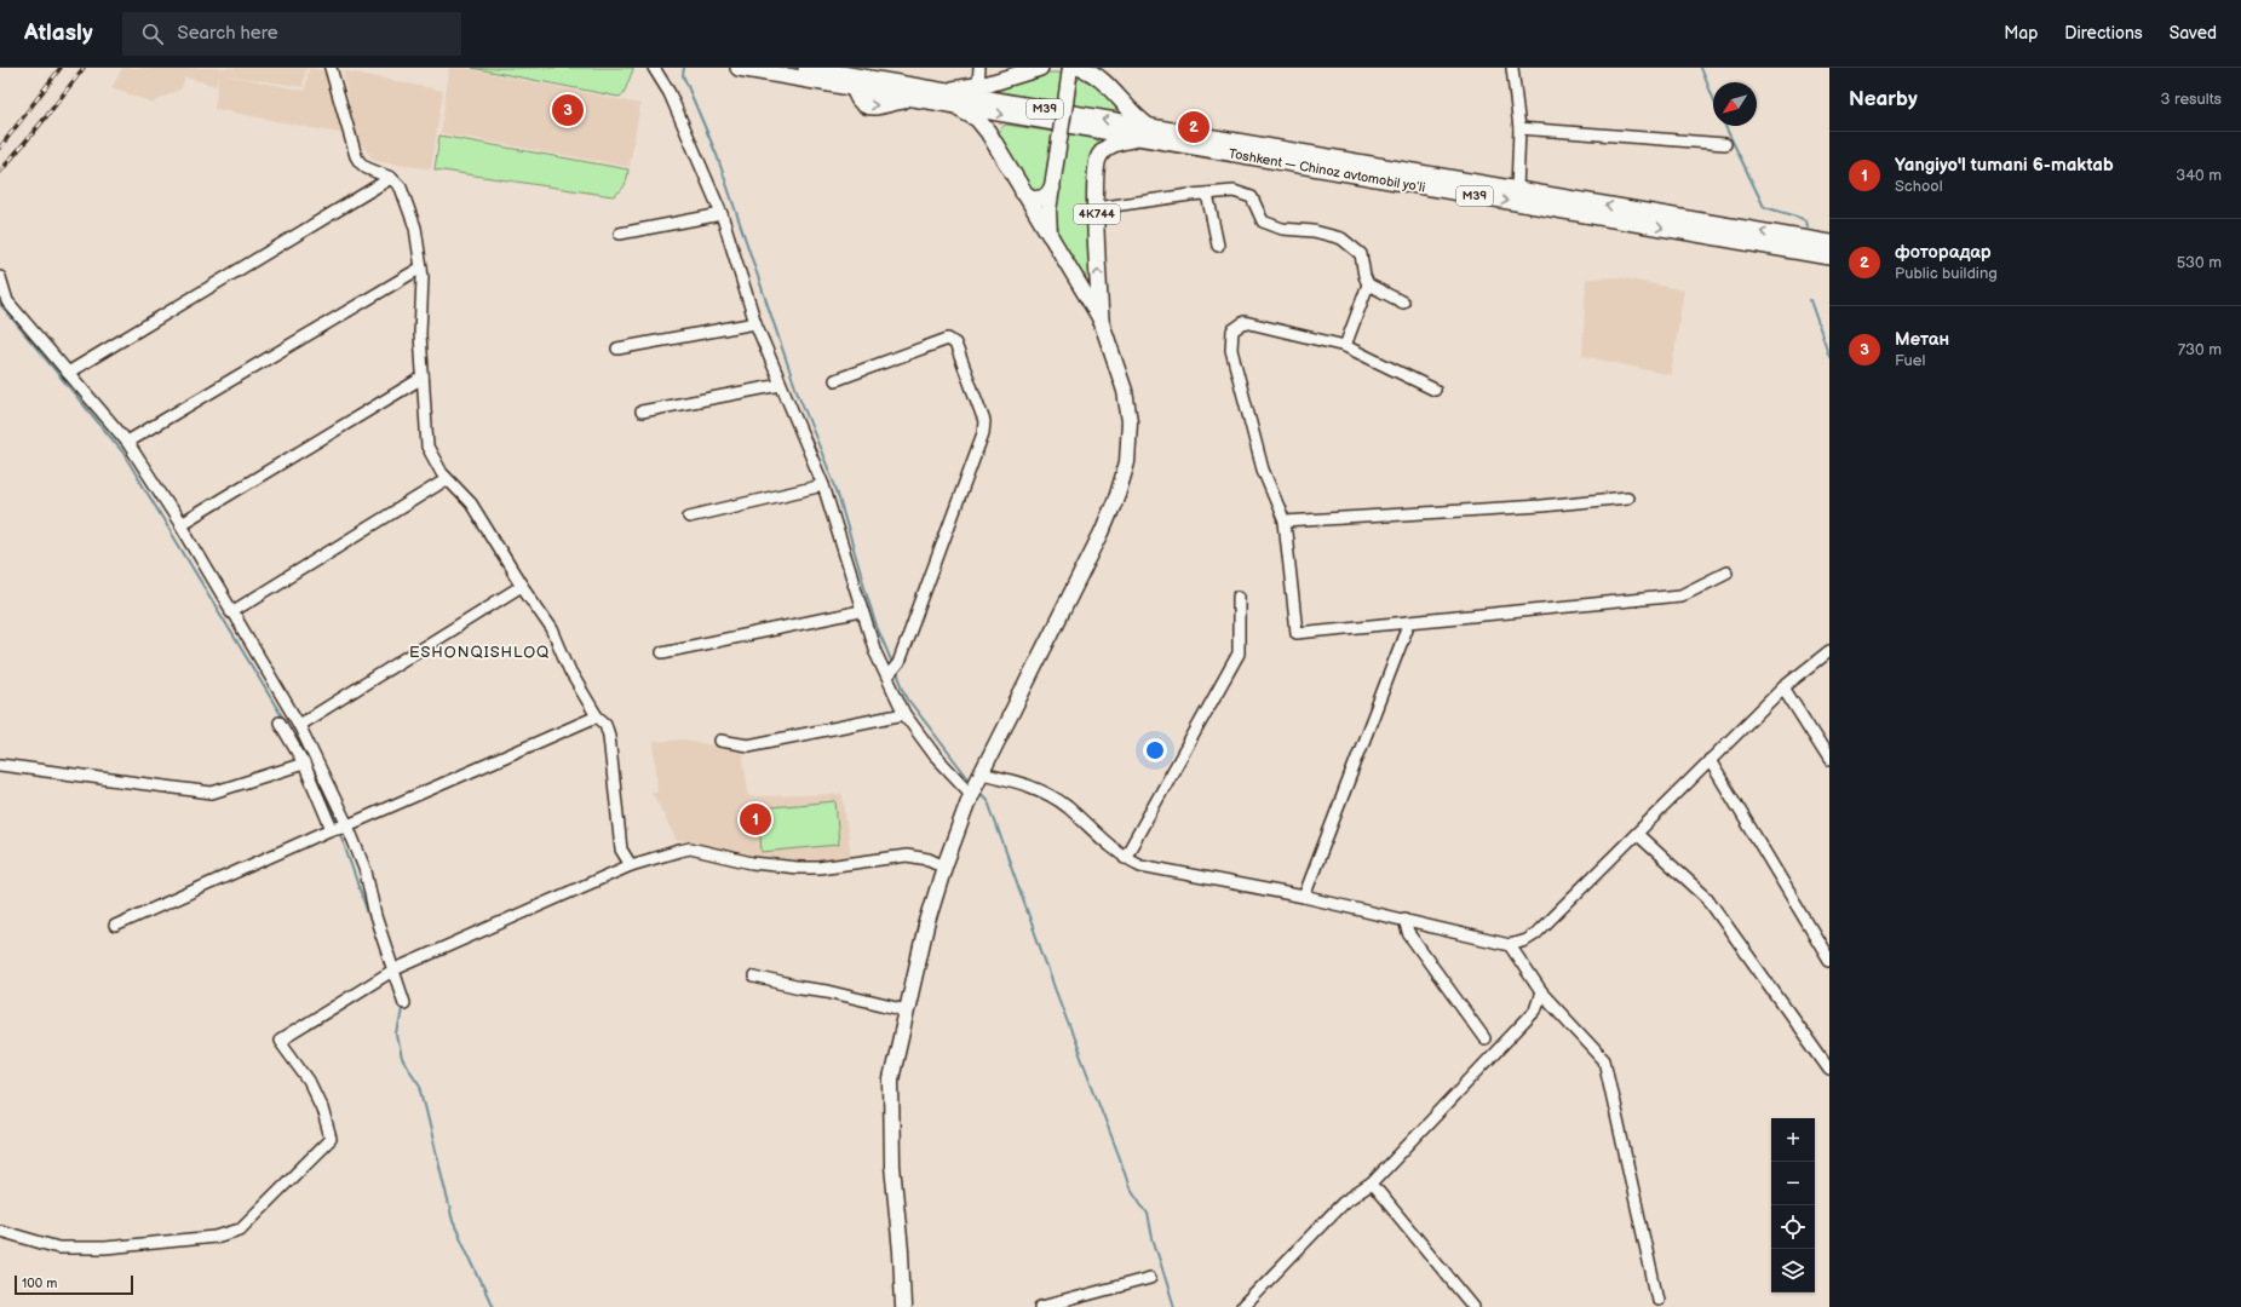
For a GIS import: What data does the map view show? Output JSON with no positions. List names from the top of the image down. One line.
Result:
{"streets":{"highway":["M39","Toshkent — Chinoz avtomobil yoʻli","4К744"]},"crossings":[["Toshkent — Chinoz avtomobil yoʻli","4К744"]],"districts":["ESHONQISHLOQ"],"scale_bar":"100 m","north":"bottom left","page":{"header":"Atlasly","search":"Search here","nav":["Map","Directions","Saved"],"heading":["Nearby","3 results"],"pins":["3","2","1"],"list":[{"mark":"1","name":"Yangiyo'l tumani 6-maktab","note":"School","value":"340 m"},{"mark":"2","name":"фоторадар","note":"Public building","value":"530 m"},{"mark":"3","name":"Метан","note":"Fuel","value":"730 m"}],"map_buttons":["+","−"],"scale":"100 m"}}
